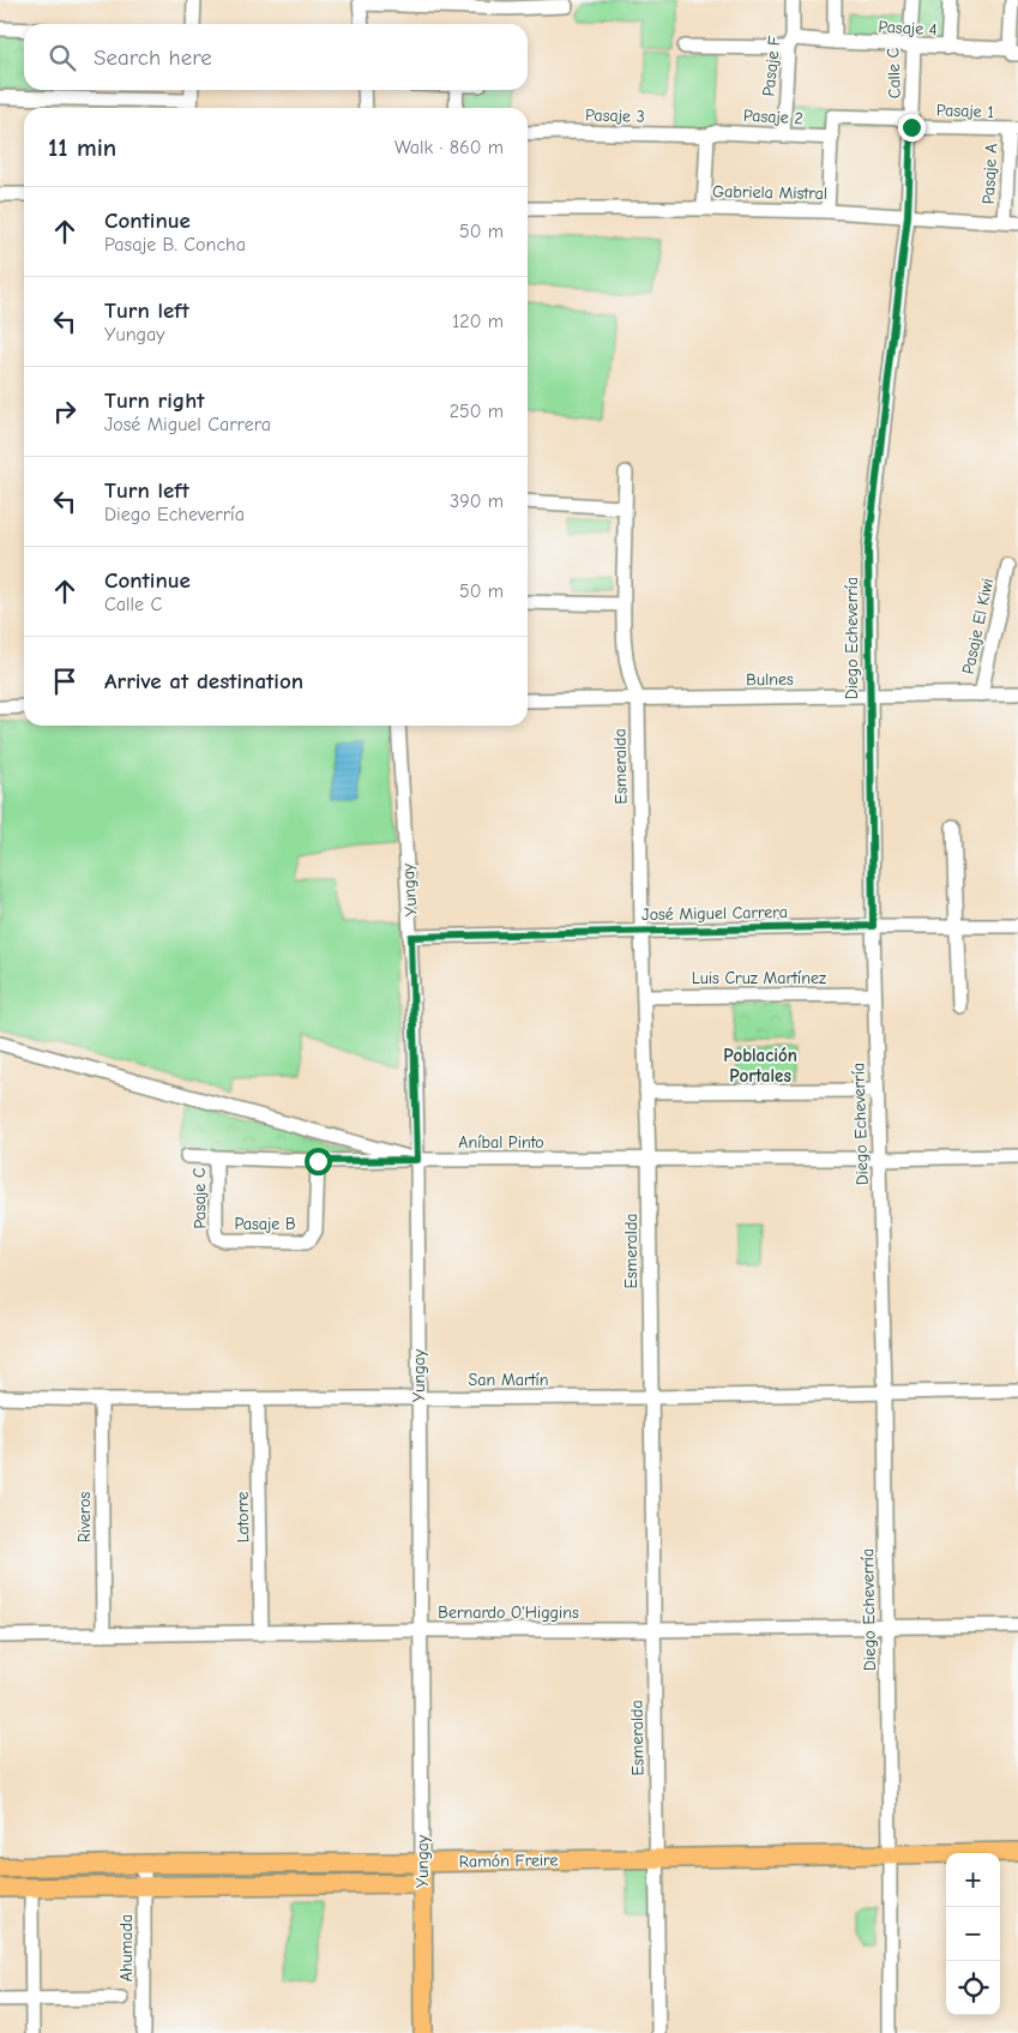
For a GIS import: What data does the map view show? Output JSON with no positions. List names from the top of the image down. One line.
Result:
{"streets":{"main road":["Yungay","Ramón Freire"],"street":["Pasaje 4","Pasaje F","Calle C","Pasaje 1","Pasaje 3","Pasaje 2","Pasaje A","Gabriela Mistral","Pasaje El Kiwi","Diego Echeverría","Bulnes","Esmeralda","José Miguel Carrera","Luis Cruz Martínez","Aníbal Pinto","Pasaje C","Pasaje B","San Martín","Riveros","Latorre","Bernardo O'Higgins","Ahumada"]},"crossings":[["Pasaje 4","Pasaje F"],["Pasaje 4","Calle C"],["Pasaje F","Pasaje 2"],["Calle C","Pasaje 1"],["Calle C","Gabriela Mistral"],["Calle C","Diego Echeverría"],["Pasaje 1","Pasaje 2"],["Pasaje 1","Pasaje A"],["Pasaje 3","Pasaje 2"],["Pasaje A","Gabriela Mistral"],["Gabriela Mistral","Diego Echeverría"],["Pasaje El Kiwi","Bulnes"],["Diego Echeverría","Bulnes"],["Diego Echeverría","José Miguel Carrera"],["Diego Echeverría","Luis Cruz Martínez"],["Diego Echeverría","Aníbal Pinto"],["Diego Echeverría","San Martín"],["Diego Echeverría","Bernardo O'Higgins"],["Diego Echeverría","Ramón Freire"],["Bulnes","Esmeralda"],["Esmeralda","José Miguel Carrera"],["Esmeralda","Luis Cruz Martínez"],["Esmeralda","Aníbal Pinto"],["Esmeralda","San Martín"],["Esmeralda","Bernardo O'Higgins"],["Esmeralda","Ramón Freire"],["Yungay","José Miguel Carrera"],["Yungay","Aníbal Pinto"],["Yungay","San Martín"],["Yungay","Bernardo O'Higgins"],["Yungay","Ramón Freire"],["Pasaje C","Pasaje B"],["San Martín","Riveros"],["San Martín","Latorre"],["Riveros","Bernardo O'Higgins"],["Latorre","Bernardo O'Higgins"],["Ramón Freire","Ahumada"]],"districts":["Población Portales"],"page":{"search":"Search here","heading":["11 min","Walk · 860 m"],"list":[["Continue","Pasaje B. Concha","50 m"],["Turn left","Yungay","120 m"],["Turn right","José Miguel Carrera","250 m"],["Turn left","Diego Echeverría","390 m"],["Continue","Calle C","50 m"],"Arrive at destination"],"map_buttons":["+","−"]}}
